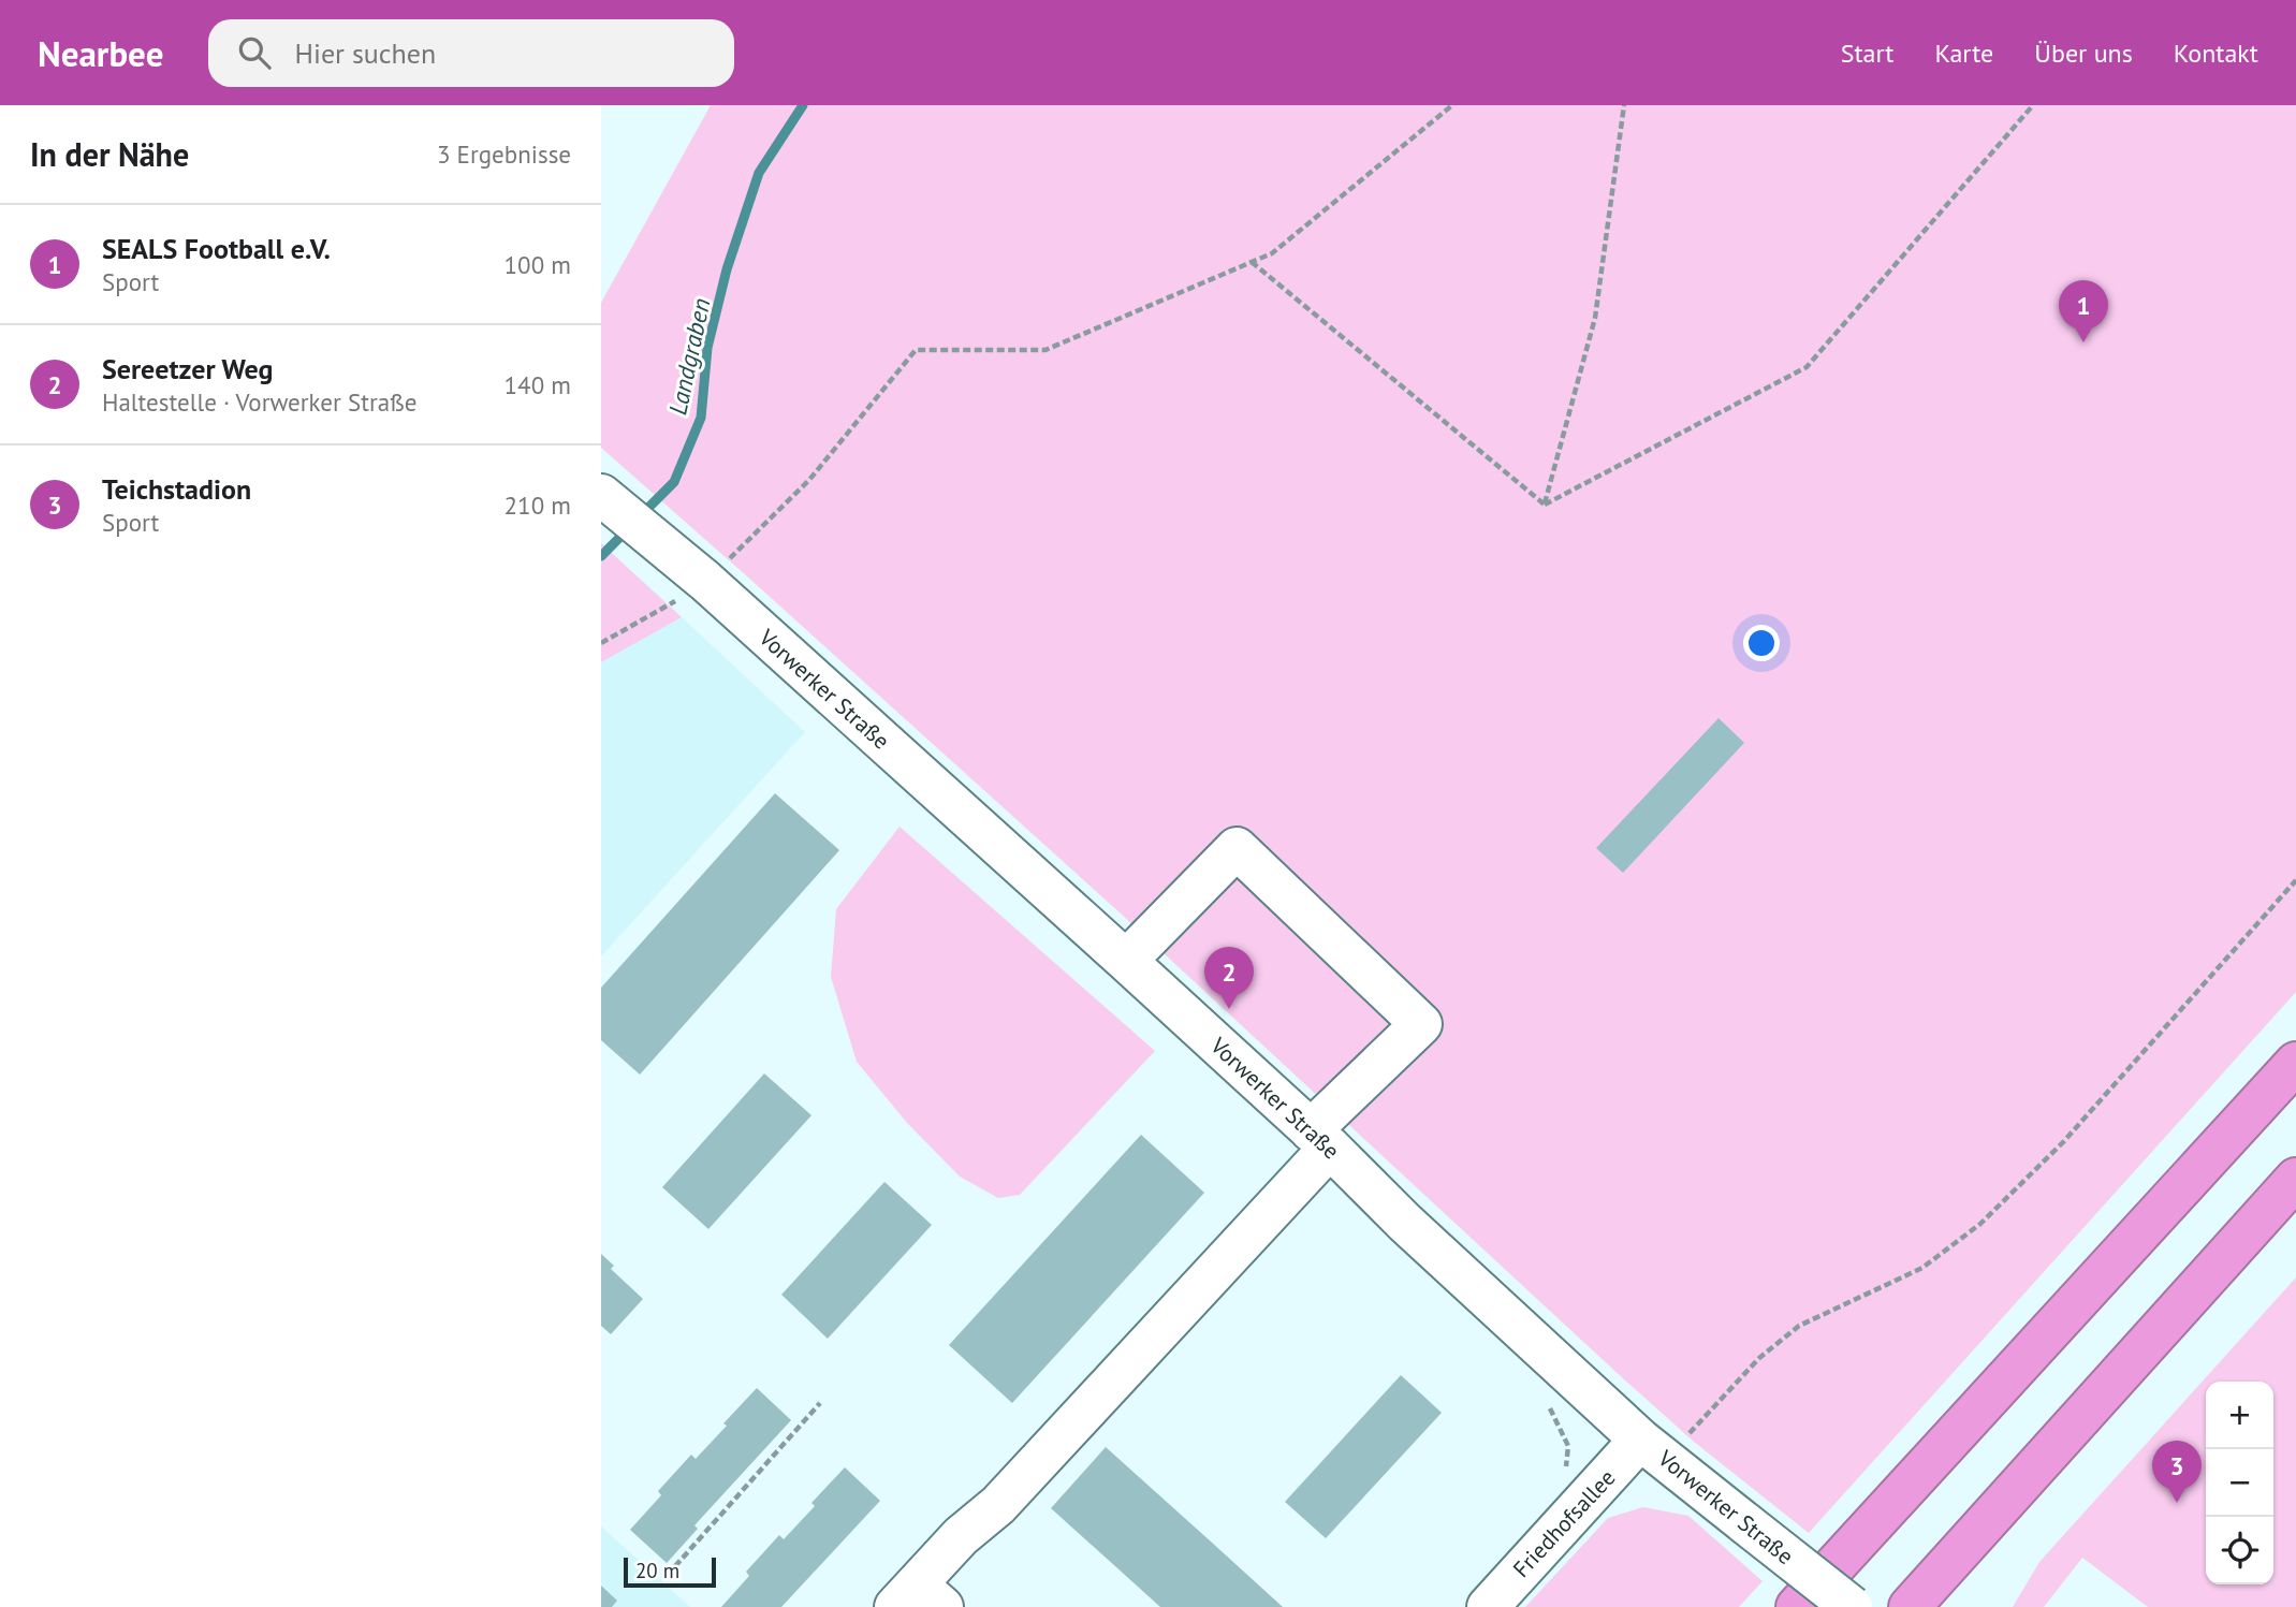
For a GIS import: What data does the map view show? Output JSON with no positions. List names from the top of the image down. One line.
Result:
{"streets":{"street":["Vorwerker Straße","Friedhofsallee"]},"crossings":[["Vorwerker Straße","Friedhofsallee"]],"water":["Landgraben"],"scale_bar":"20 m","page":{"header":"Nearbee","search":"Hier suchen","nav":["Start","Karte","Über uns","Kontakt"],"heading":["In der Nähe","3 Ergebnisse"],"list":[{"mark":"1","name":"SEALS Football e.V.","note":"Sport","value":"100 m"},{"mark":"2","name":"Sereetzer Weg","note":"Haltestelle · Vorwerker Straße","value":"140 m"},{"mark":"3","name":"Teichstadion","note":"Sport","value":"210 m"}],"pins":["1","2","3"],"map_buttons":["+","−"],"scale":"20 m"}}
